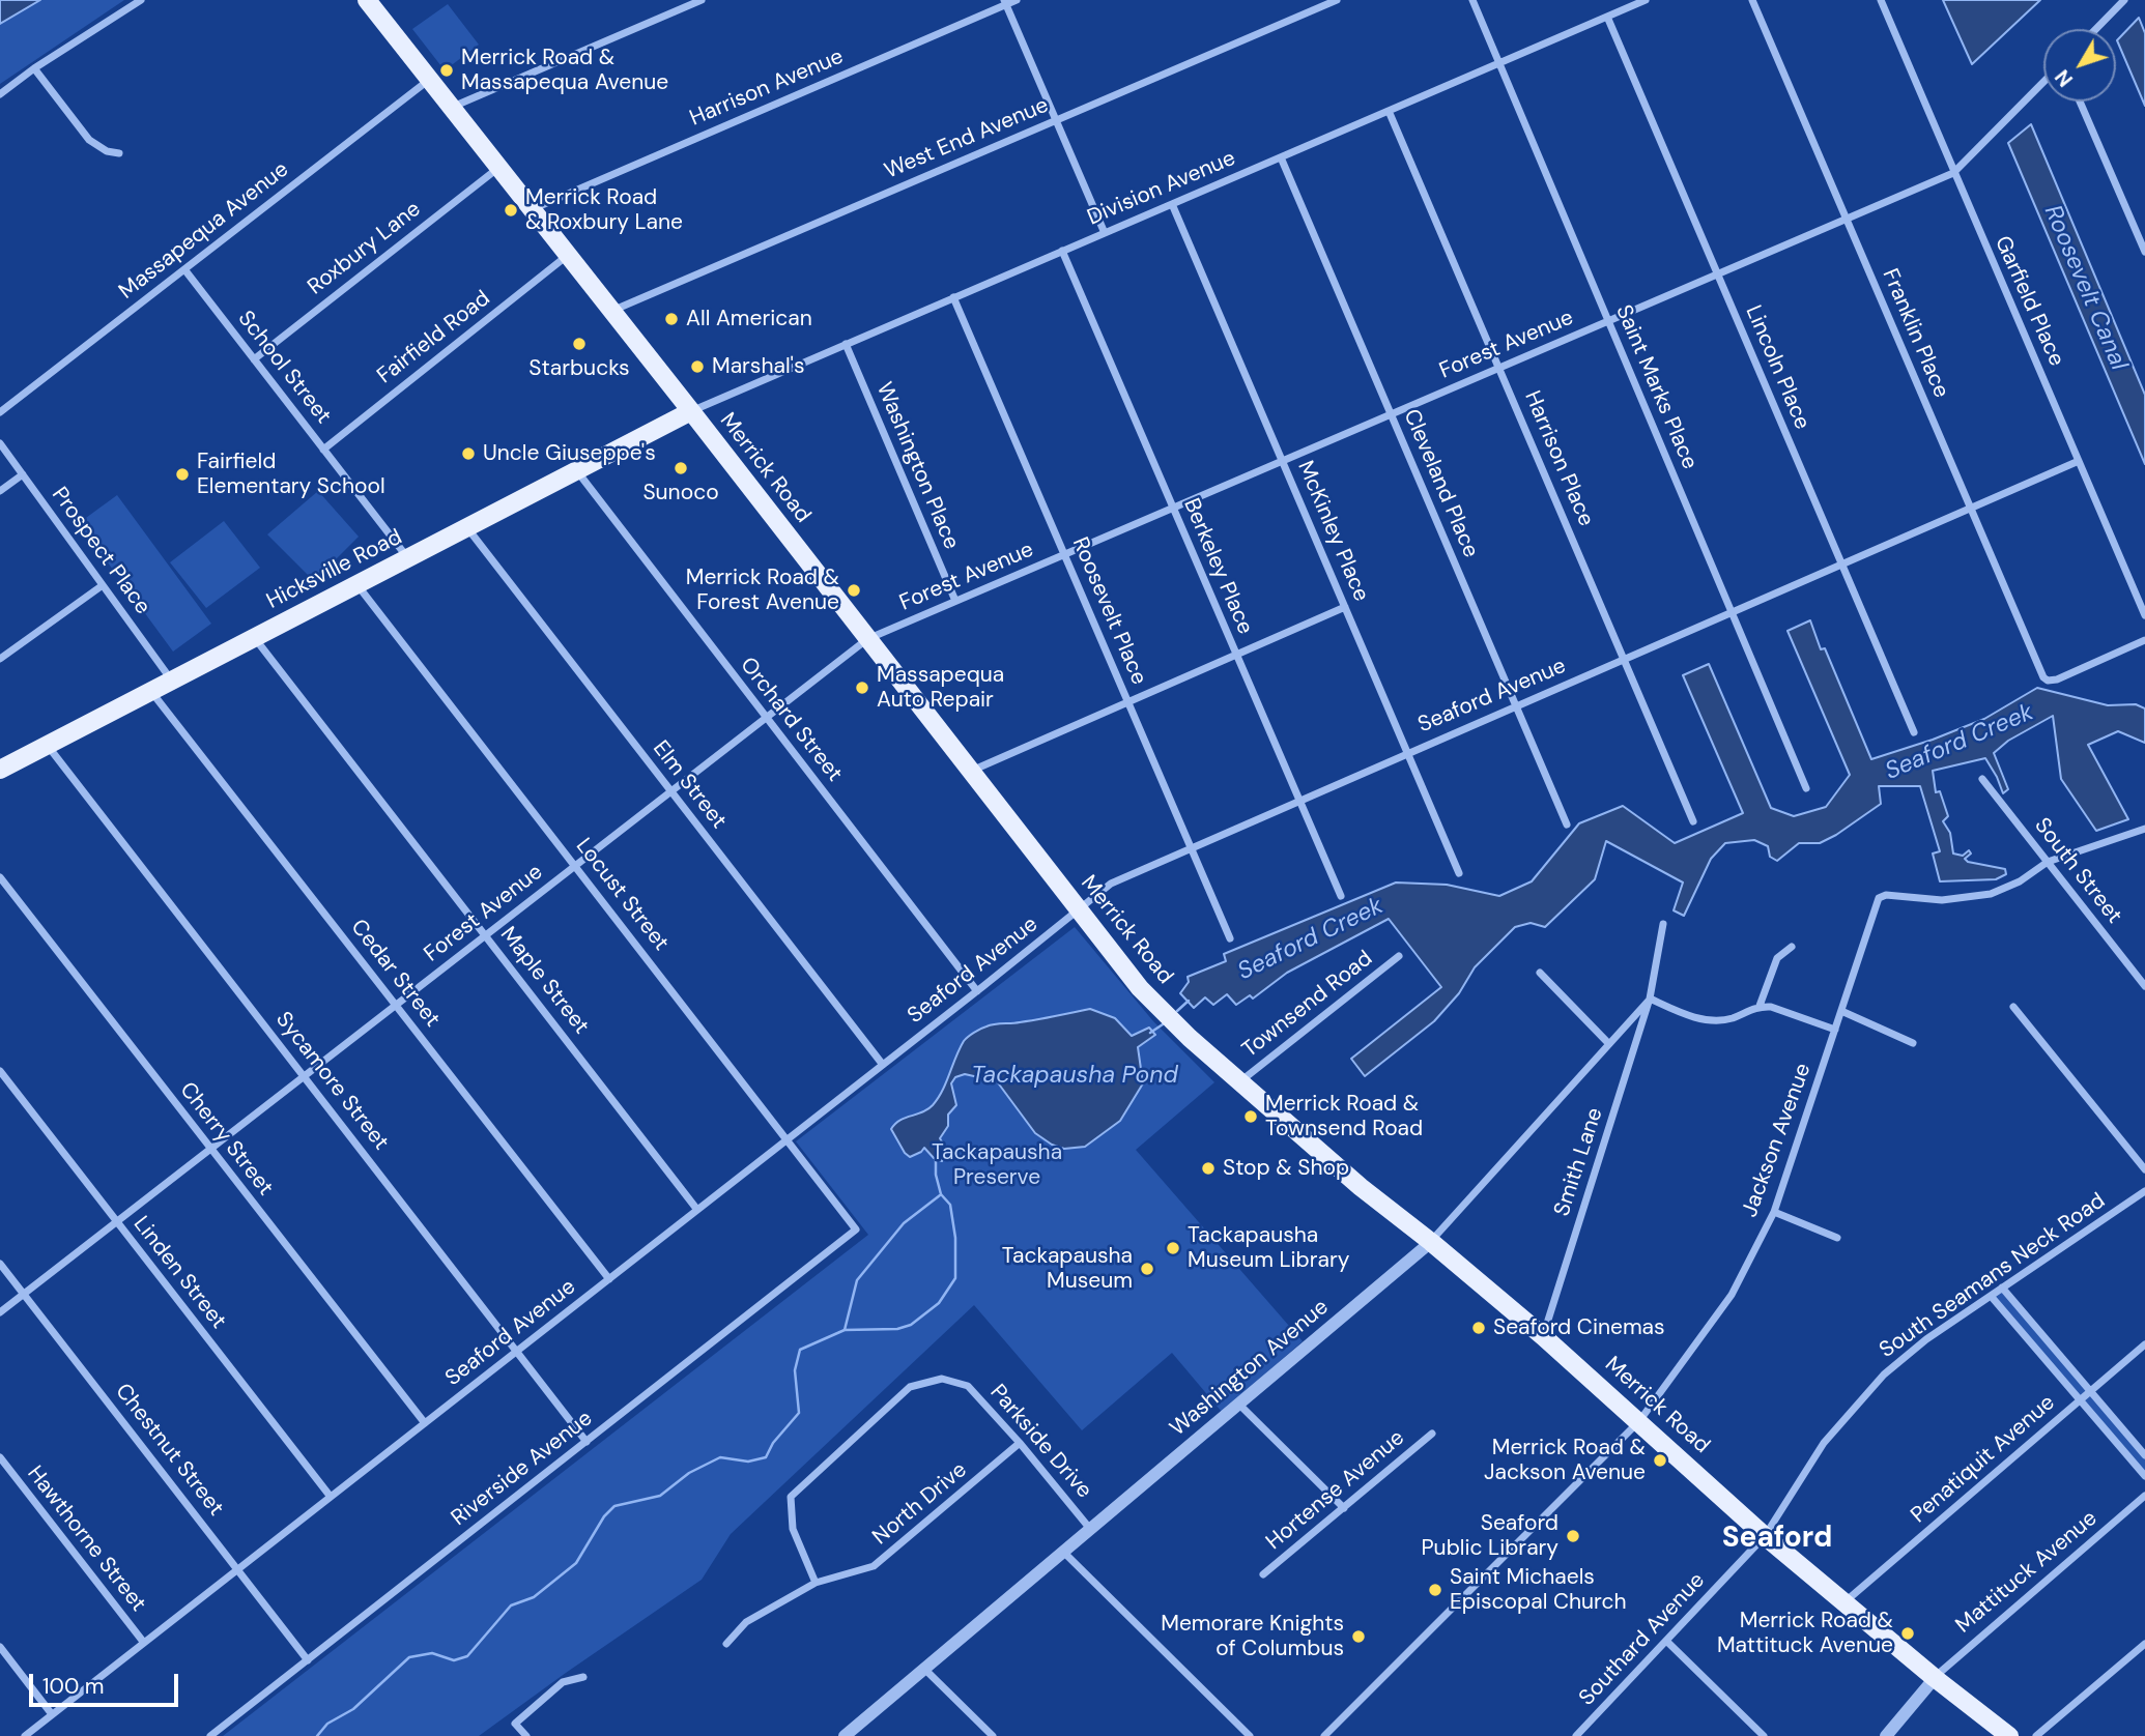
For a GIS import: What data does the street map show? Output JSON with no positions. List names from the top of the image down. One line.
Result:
{"streets":{"main road":["Merrick Road","Hicksville Road"],"street":["Harrison Avenue","West End Avenue","Division Avenue","Massapequa Avenue","Roxbury Lane","Garfield Place","Franklin Place","Fairfield Road","Forest Avenue","School Street","Lincoln Place","Saint Marks Place","Harrison Place","Washington Place","Cleveland Place","McKinley Place","Prospect Place","Berkeley Place","Roosevelt Place","Seaford Avenue","Orchard Street","Elm Street","South Street","Locust Street","Cedar Street","Maple Street","Townsend Road","Sycamore Street","Cherry Street","Jackson Avenue","Smith Lane","Linden Street","South Seamans Neck Road","Washington Avenue","Parkside Drive","Chestnut Street","Penatiquit Avenue","Riverside Avenue","Hortense Avenue","North Drive","Hawthorne Street","Mattituck Avenue","Southard Avenue"]},"crossings":[["Harrison Avenue","Merrick Road"],["West End Avenue","Merrick Road"],["Division Avenue","Lincoln Place"],["Division Avenue","Saint Marks Place"],["Division Avenue","Harrison Place"],["Division Avenue","Washington Place"],["Division Avenue","Merrick Road"],["Division Avenue","Cleveland Place"],["Division Avenue","McKinley Place"],["Division Avenue","Berkeley Place"],["Division Avenue","Hicksville Road"],["Division Avenue","Roosevelt Place"],["Massapequa Avenue","School Street"],["Massapequa Avenue","Merrick Road"],["Roxbury Lane","School Street"],["Roxbury Lane","Merrick Road"],["Garfield Place","Forest Avenue"],["Garfield Place","Seaford Avenue"],["Franklin Place","Forest Avenue"],["Franklin Place","Seaford Avenue"],["Fairfield Road","School Street"],["Fairfield Road","Merrick Road"],["Forest Avenue","Lincoln Place"],["Forest Avenue","Saint Marks Place"],["Forest Avenue","Harrison Place"],["Forest Avenue","Washington Place"],["Forest Avenue","Merrick Road"],["Forest Avenue","Cleveland Place"],["Forest Avenue","McKinley Place"],["Forest Avenue","Berkeley Place"],["Forest Avenue","Roosevelt Place"],["Forest Avenue","Orchard Street"],["Forest Avenue","Elm Street"],["Forest Avenue","Locust Street"],["Forest Avenue","Cedar Street"],["Forest Avenue","Maple Street"],["Forest Avenue","Sycamore Street"],["Forest Avenue","Cherry Street"],["Forest Avenue","Linden Street"],["Forest Avenue","Chestnut Street"],["School Street","Hicksville Road"],["Lincoln Place","Seaford Avenue"],["Saint Marks Place","Seaford Avenue"],["Harrison Place","Seaford Avenue"],["Merrick Road","Hicksville Road"],["Merrick Road","Seaford Avenue"],["Merrick Road","Townsend Road"],["Merrick Road","Jackson Avenue"],["Merrick Road","Smith Lane"],["Merrick Road","South Seamans Neck Road"],["Merrick Road","Washington Avenue"],["Merrick Road","Penatiquit Avenue"],["Merrick Road","Mattituck Avenue"],["Merrick Road","Southard Avenue"],["Cleveland Place","Seaford Avenue"],["McKinley Place","Seaford Avenue"],["Prospect Place","Hicksville Road"],["Berkeley Place","Seaford Avenue"],["Hicksville Road","Orchard Street"],["Hicksville Road","Elm Street"],["Hicksville Road","Locust Street"],["Hicksville Road","Cedar Street"],["Hicksville Road","Maple Street"],["Hicksville Road","Sycamore Street"],["Roosevelt Place","Seaford Avenue"],["Seaford Avenue","Orchard Street"],["Seaford Avenue","Elm Street"],["Seaford Avenue","Locust Street"],["Seaford Avenue","Cedar Street"],["Seaford Avenue","Maple Street"],["Seaford Avenue","Sycamore Street"],["Seaford Avenue","Cherry Street"],["Seaford Avenue","Linden Street"],["Seaford Avenue","Chestnut Street"],["Seaford Avenue","Hawthorne Street"],["South Street","Jackson Avenue"],["Locust Street","Riverside Avenue"],["Sycamore Street","Riverside Avenue"],["Smith Lane","Washington Avenue"],["South Seamans Neck Road","Southard Avenue"],["Washington Avenue","Parkside Drive"],["Parkside Drive","North Drive"],["Chestnut Street","Riverside Avenue"]],"districts":["Seaford"],"water":["Roosevelt Canal","Seaford Creek","Tackapausha Pond"],"parks":["Tackapausha Preserve"],"places":["Merrick Road & Massapequa Avenue","Merrick Road & Roxbury Lane","All American","Starbucks","Marshal's","Uncle Giuseppe's","Sunoco","Fairfield Elementary School","Merrick Road & Forest Avenue","Massapequa Auto Repair","Merrick Road & Townsend Road","Stop & Shop","Tackapausha Museum Library","Tackapausha Museum","Seaford Cinemas","Merrick Road & Jackson Avenue","Seaford Public Library","Saint Michaels Episcopal Church","Merrick Road & Mattituck Avenue","Memorare Knights of Columbus"],"scale_bar":"100 m","north":"bottom left"}
